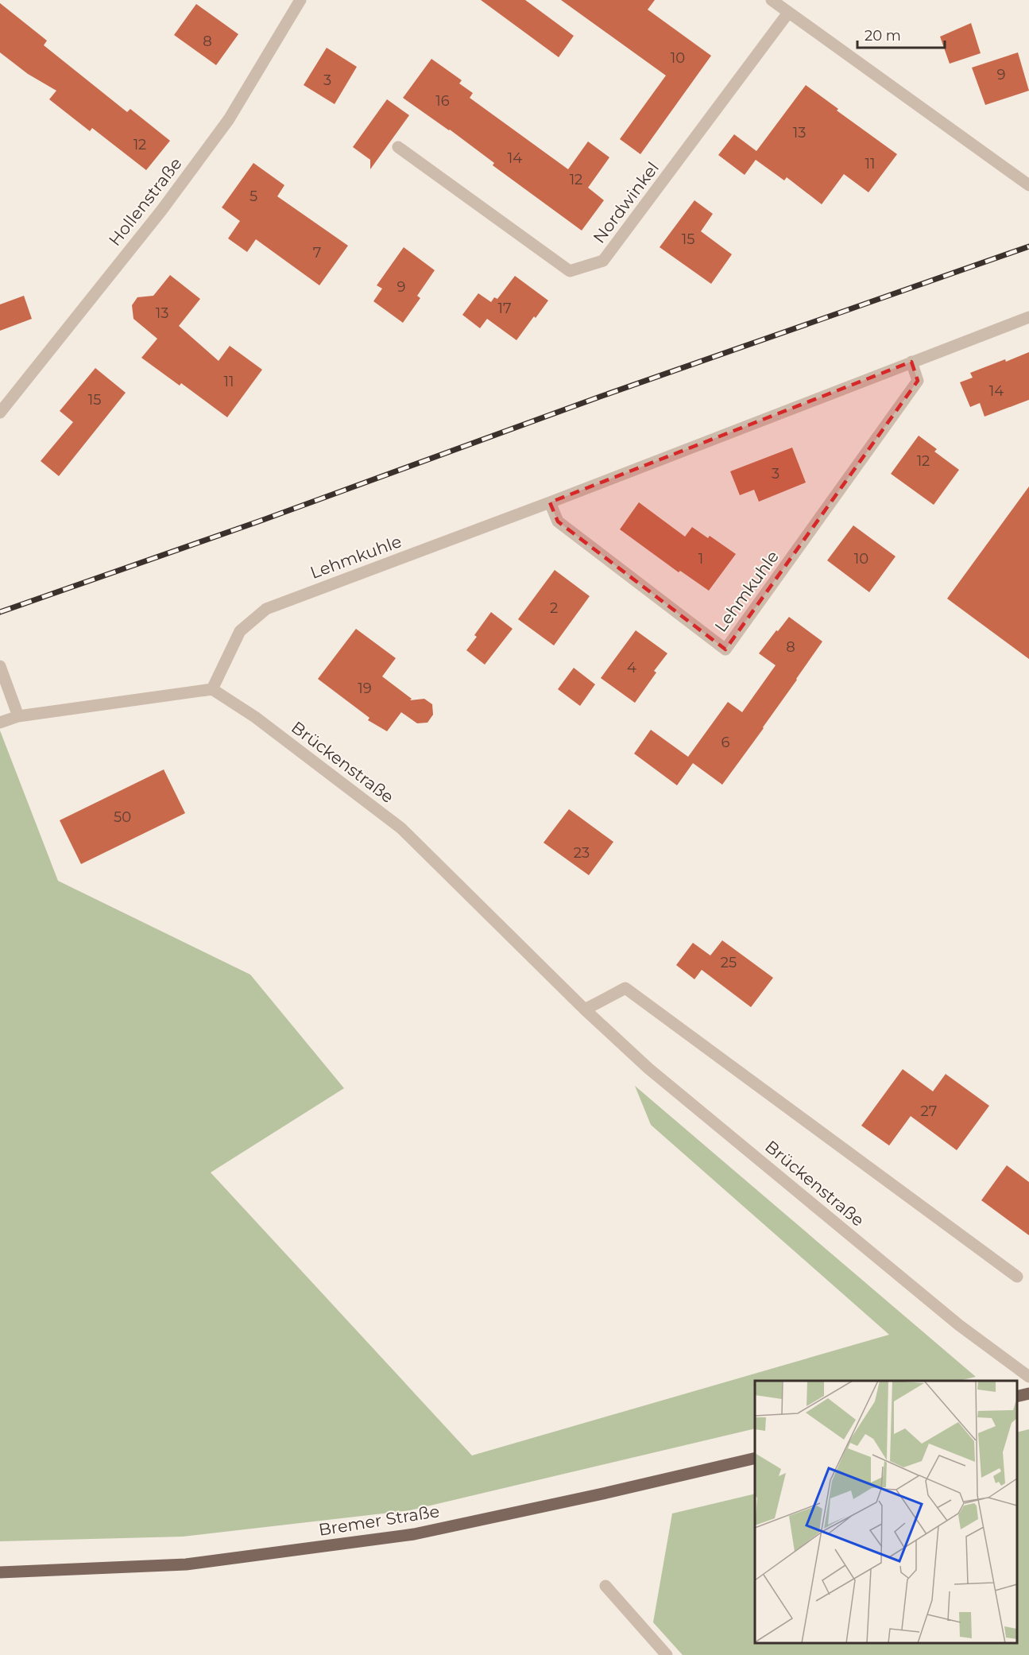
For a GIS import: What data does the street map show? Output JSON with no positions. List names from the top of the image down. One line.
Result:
{"streets":{"main road":["Bremer Straße"],"street":["Hollenstraße","Nordwinkel","Lehmkuhle","Brückenstraße"]},"crossings":[["Lehmkuhle","Brückenstraße"]],"house_numbers":["8","10","9","3","16","13","12","14","11","12","5","15","7","9","17","13","11","14","15","12","3","1","10","2","8","4","19","6","50","23","25","27"],"scale_bar":"20 m"}
